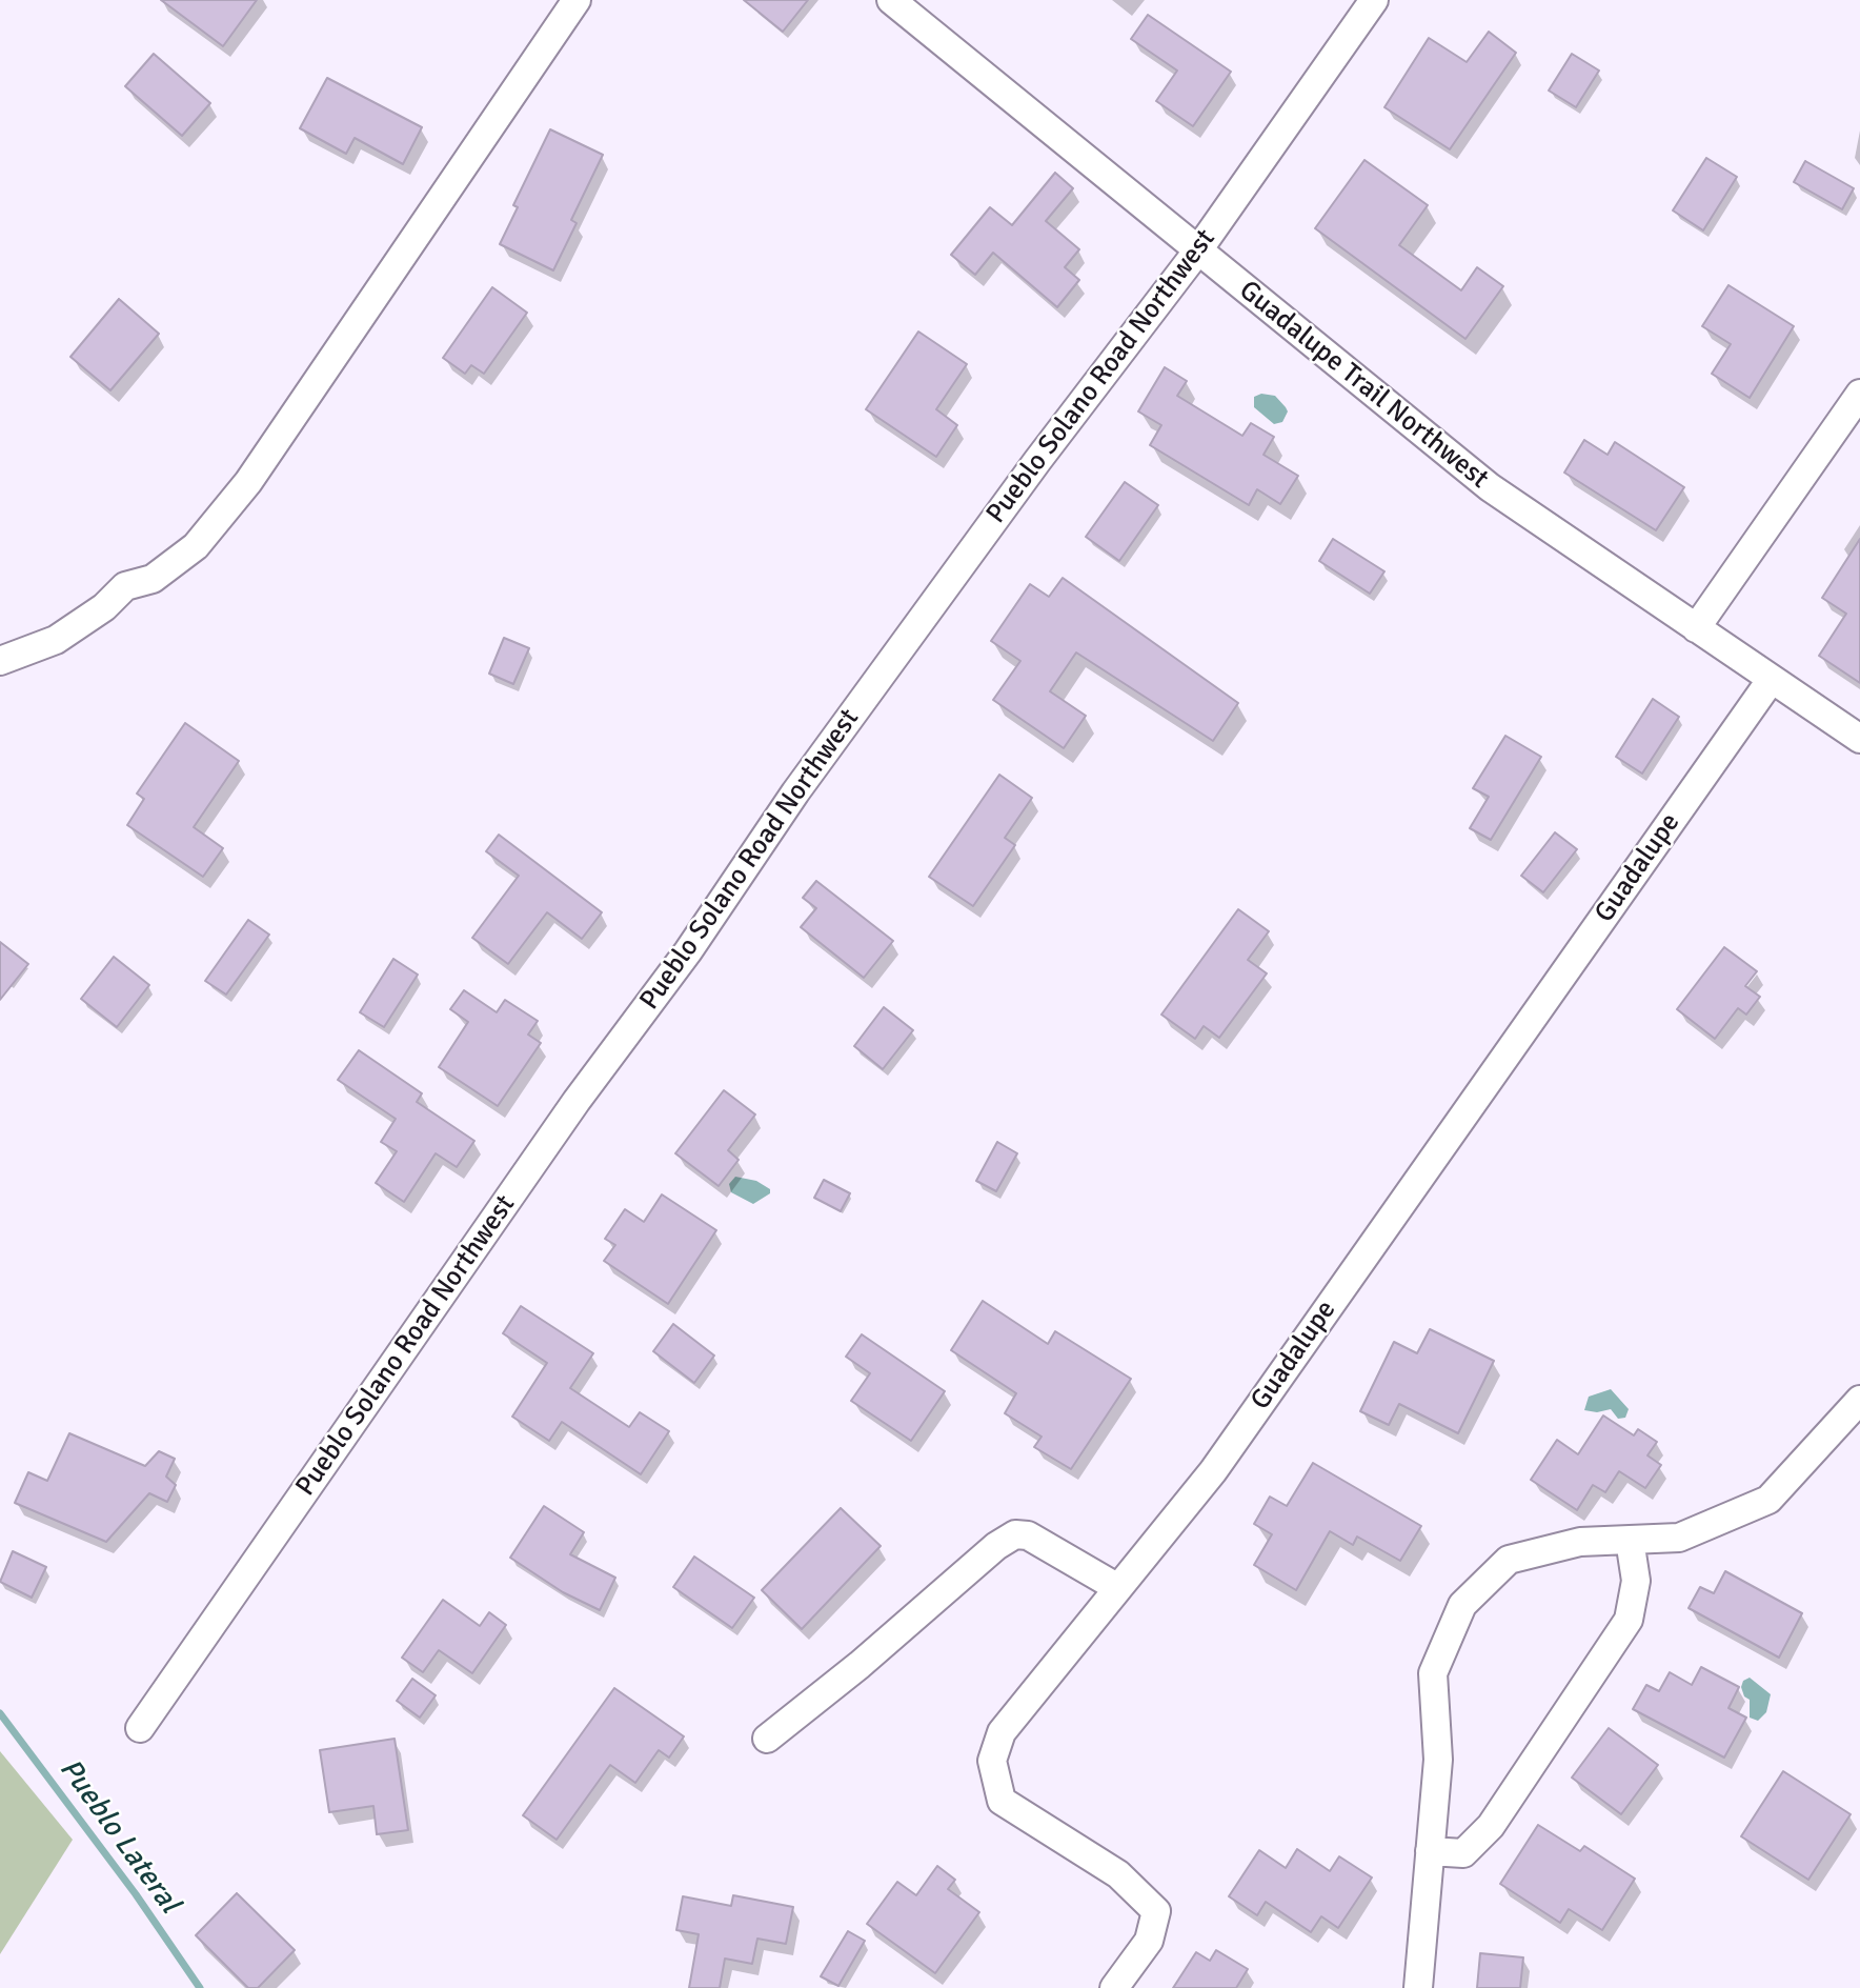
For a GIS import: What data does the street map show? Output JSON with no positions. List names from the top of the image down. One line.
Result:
{"streets":{"street":["Pueblo Solano Road Northwest","Guadalupe Trail Northwest","Guadalupe"]},"crossings":[["Pueblo Solano Road Northwest","Guadalupe Trail Northwest"],["Guadalupe Trail Northwest","Guadalupe"]],"water":["Pueblo Lateral"]}
